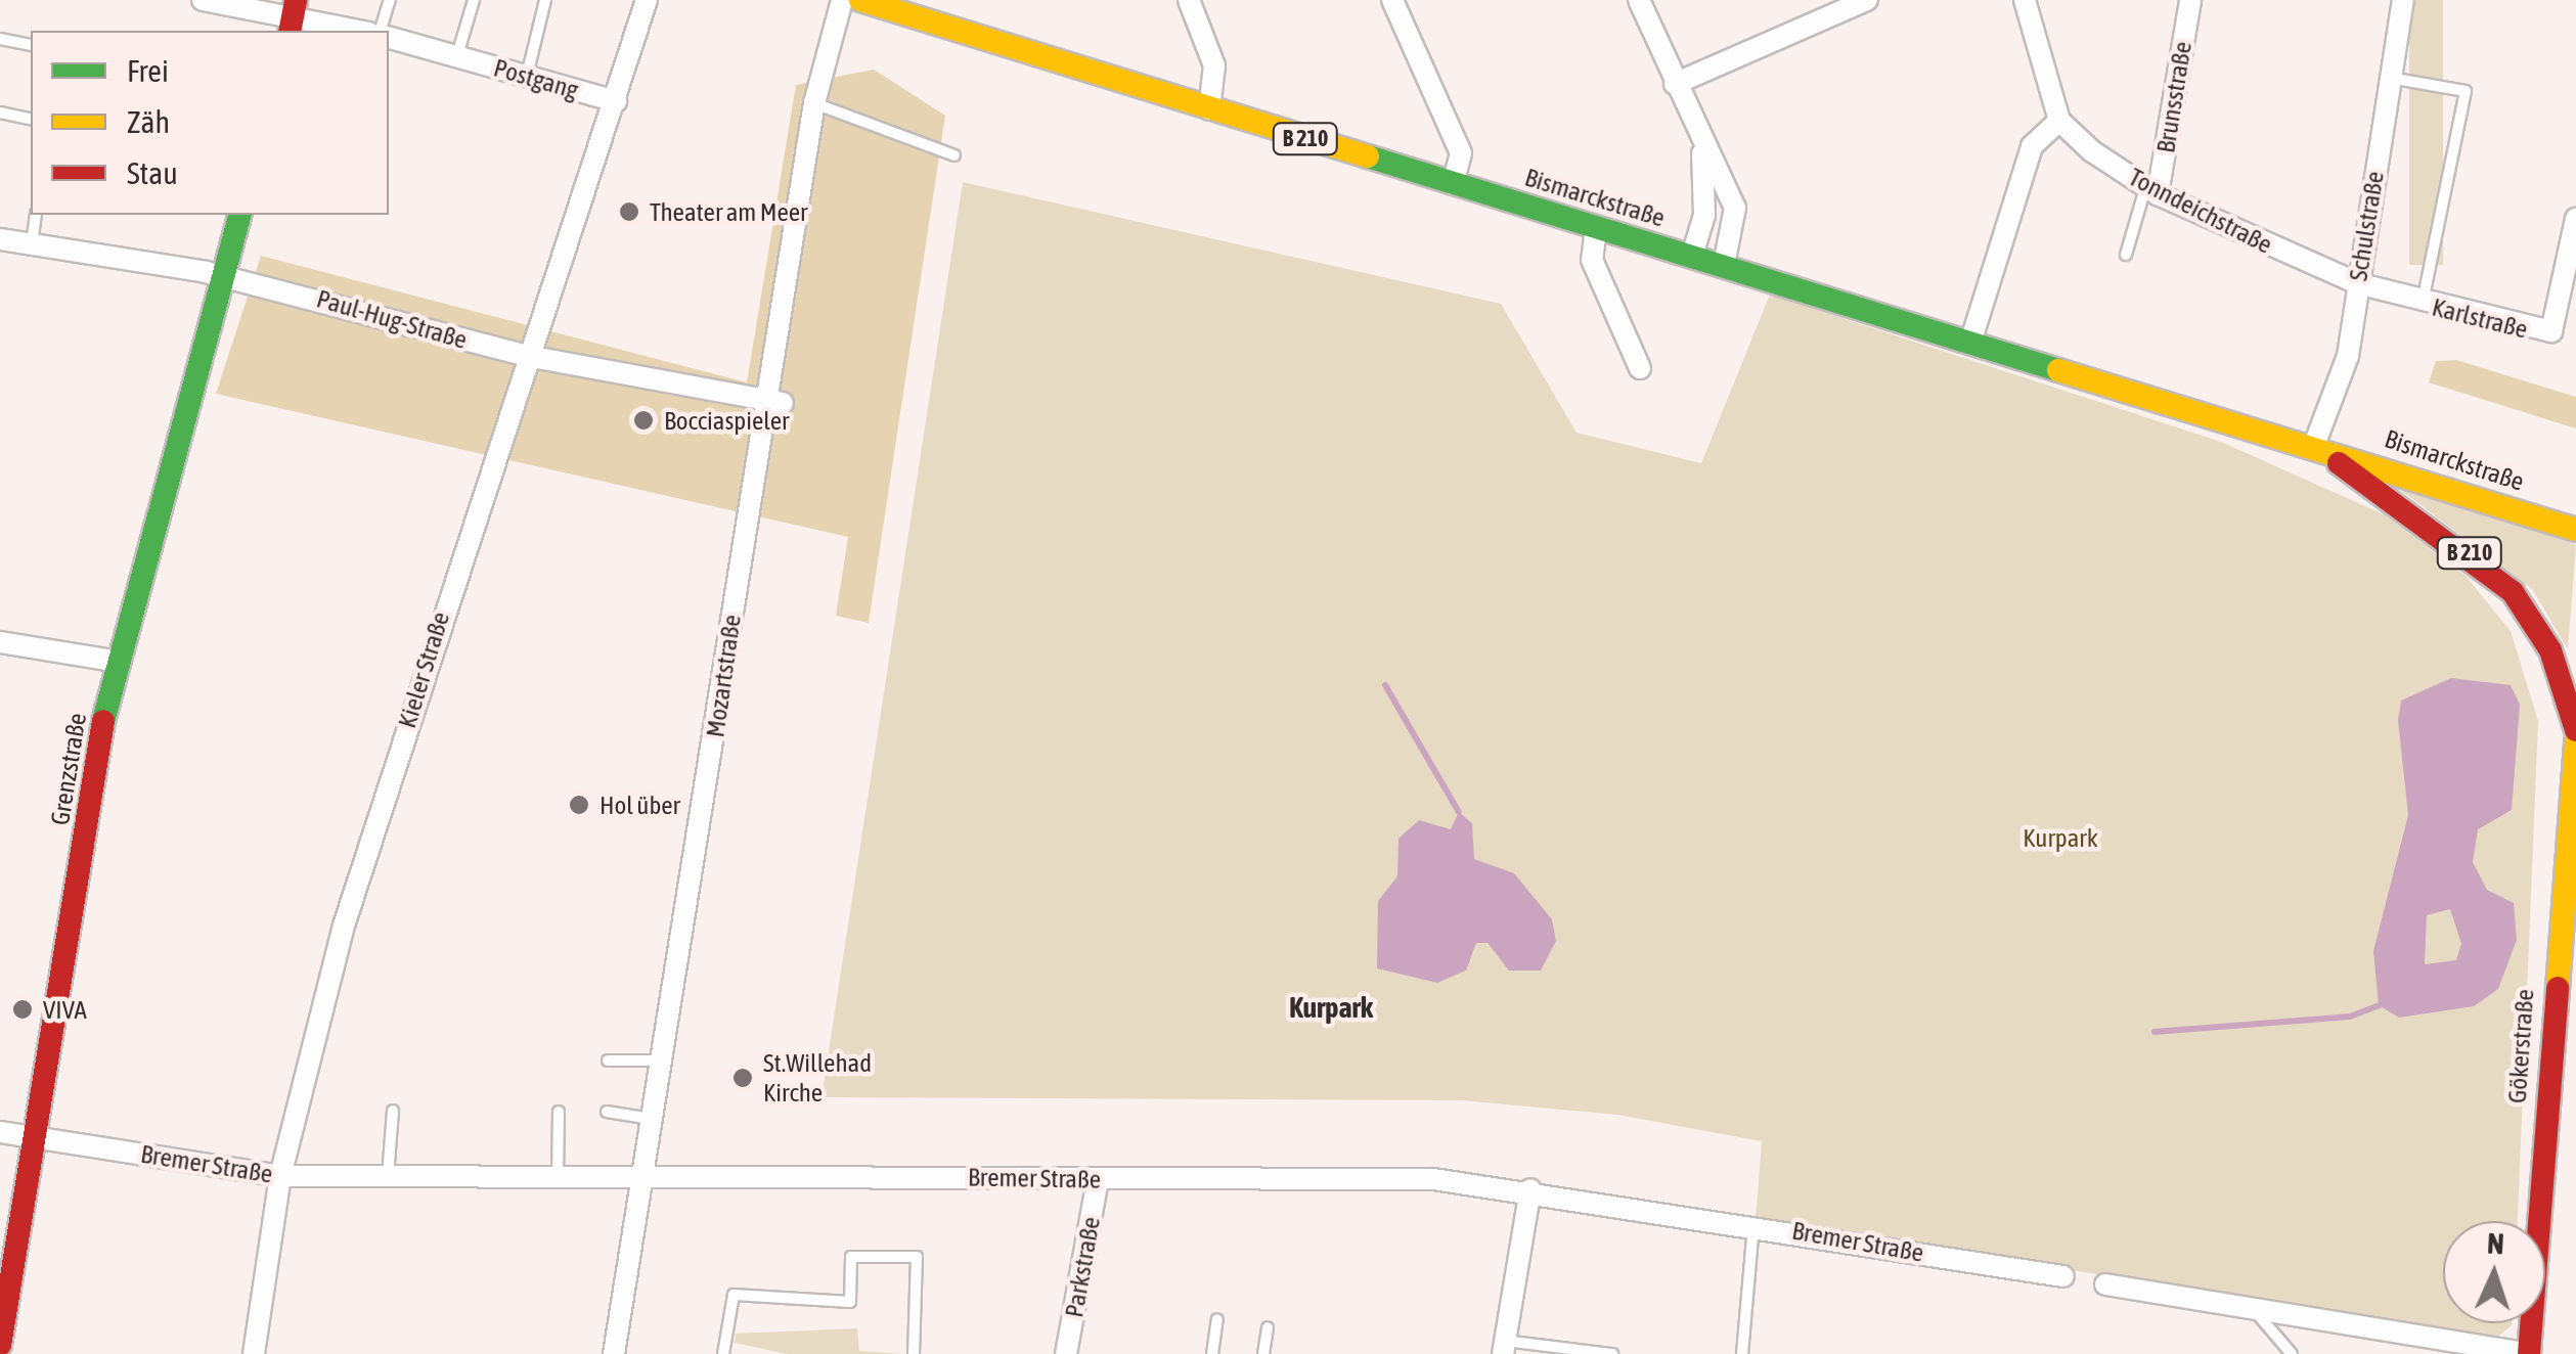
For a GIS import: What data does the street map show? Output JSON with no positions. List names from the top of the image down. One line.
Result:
{"streets":{"main road":["B 210","Bismarckstraße","Grenzstraße","Gökerstraße"],"street":["Postgang","Brunsstraße","Tonndeichstraße","Schulstraße","Karlstraße","Paul-Hug-Straße","Kieler Straße","Mozartstraße","Bremer Straße","Parkstraße"]},"crossings":[["Postgang","Kieler Straße"],["Brunsstraße","Tonndeichstraße"],["Bismarckstraße","Schulstraße"],["Tonndeichstraße","Schulstraße"],["Tonndeichstraße","Karlstraße"],["Schulstraße","Karlstraße"],["Paul-Hug-Straße","Kieler Straße"],["Paul-Hug-Straße","Mozartstraße"],["Paul-Hug-Straße","Grenzstraße"],["Kieler Straße","Bremer Straße"],["Mozartstraße","Bremer Straße"],["Grenzstraße","Bremer Straße"],["Bremer Straße","Parkstraße"]],"districts":["Kurpark"],"parks":["Kurpark"],"places":["Theater am Meer","Bocciaspieler","Hol über","VIVA","St.Willehad Kirche"],"legend":["Frei","Zäh","Stau"],"north":"top"}
